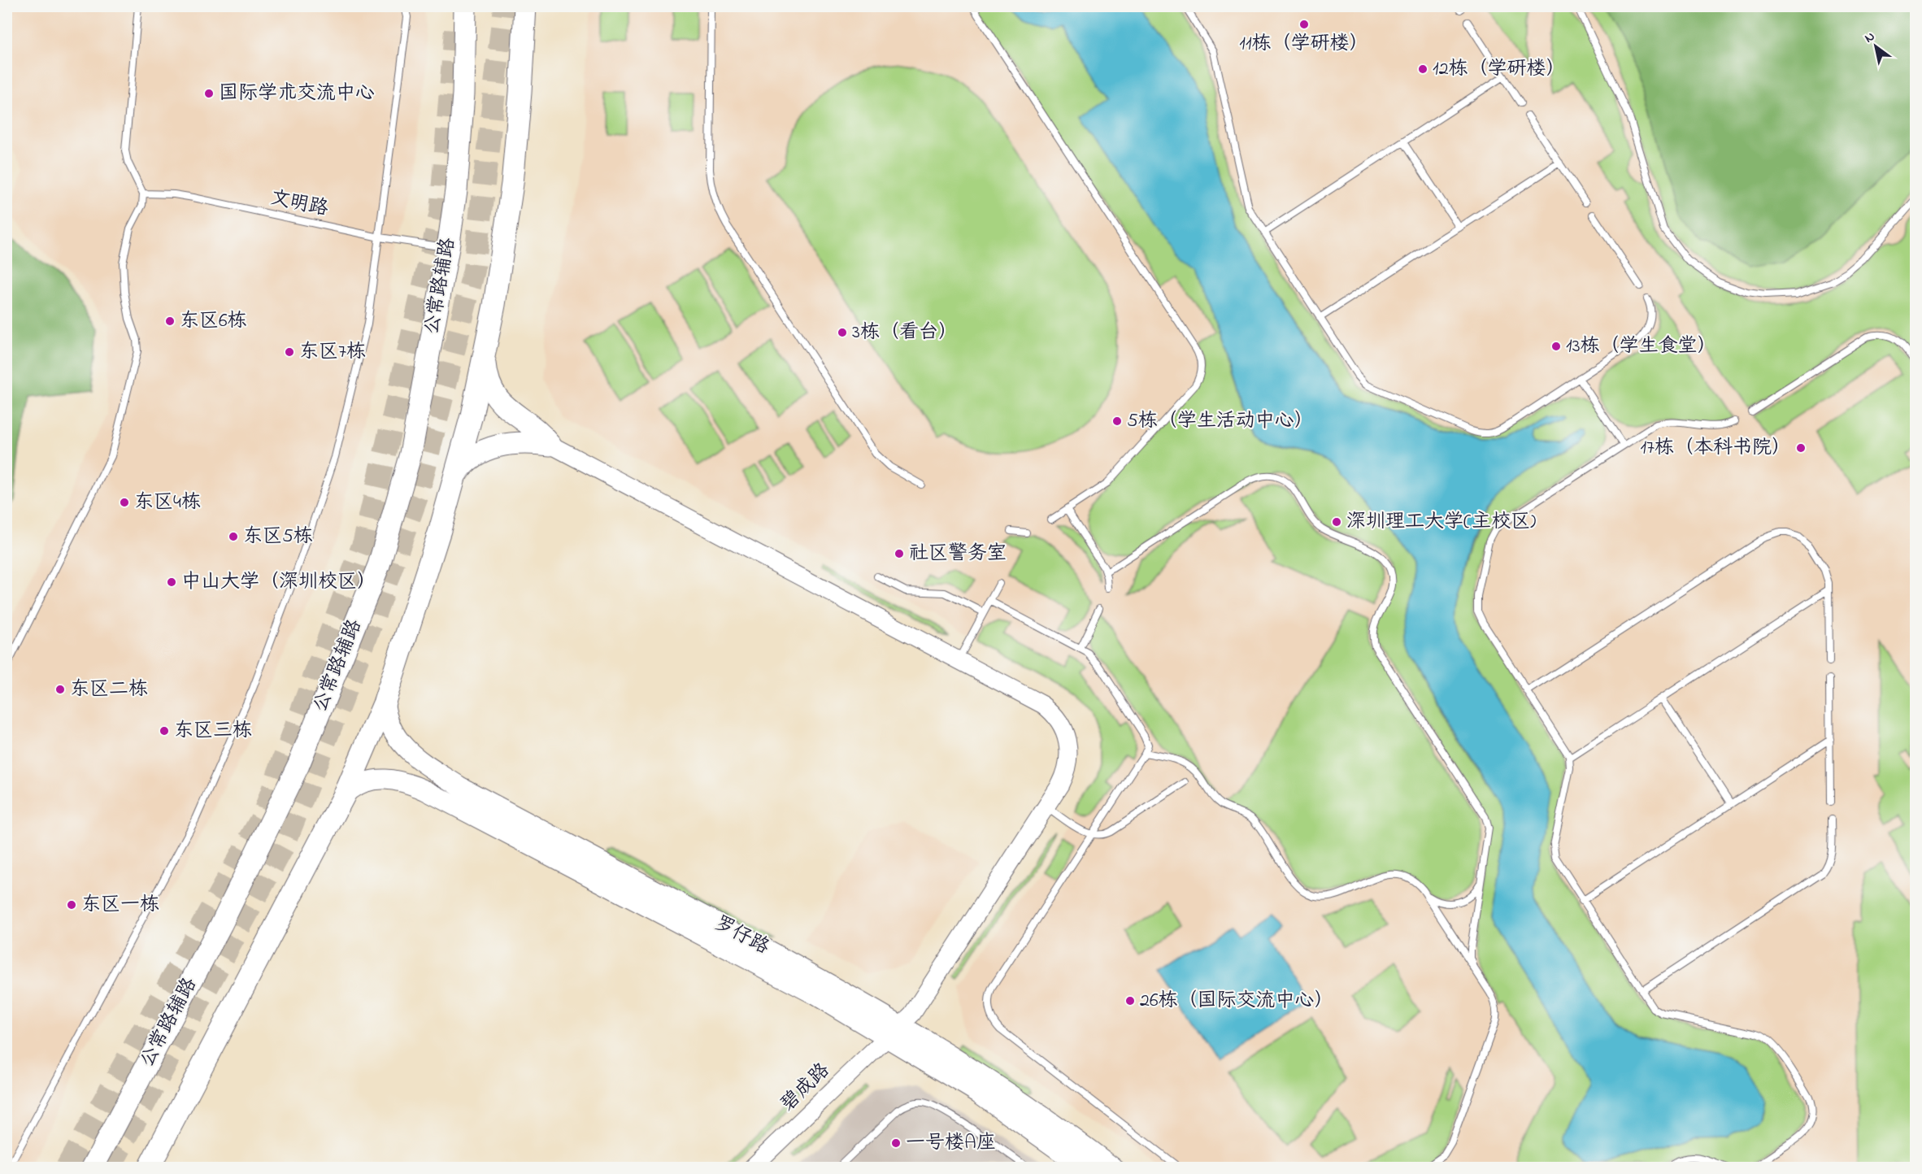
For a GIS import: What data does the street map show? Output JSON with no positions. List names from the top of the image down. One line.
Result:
{"streets":{"main road":["公常路辅路","罗仔路"],"street":["碧成路"],"lane":["文明路"]},"crossings":[["文明路","公常路辅路"],["罗仔路","碧成路"]],"places":["11栋（学研楼）","12栋（学研楼）","国际学术交流中心","东区6栋","3栋（看台）","13栋（学生食堂）","东区7栋","5栋（学生活动中心）","17栋（本科书院）","东区4栋","深圳理工大学(主校区)","东区5栋","社区警务室","中山大学（深圳校区）","东区二栋","东区三栋","东区一栋","26栋（国际交流中心）","一号楼A座"],"north":"top left"}
